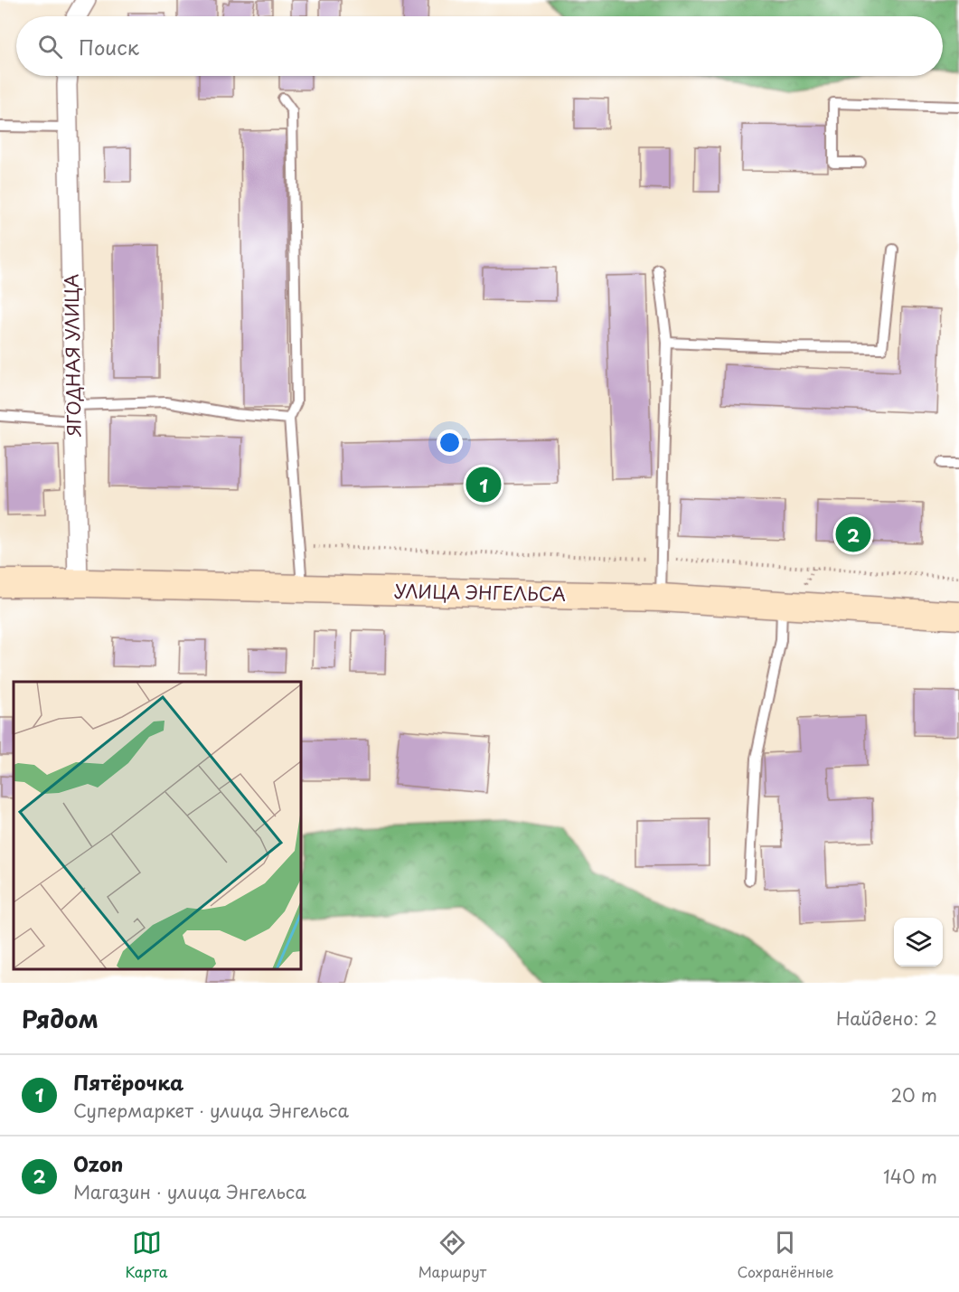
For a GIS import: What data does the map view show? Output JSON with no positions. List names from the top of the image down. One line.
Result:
{"streets":{"main road":["УЛИЦА ЭНГЕЛЬСА"],"street":["ЯГОДНАЯ УЛИЦА"]},"crossings":[["ЯГОДНАЯ УЛИЦА","УЛИЦА ЭНГЕЛЬСА"]],"page":{"search":"Поиск","pins":["1","2"],"heading":["Рядом","Найдено: 2"],"list":[{"mark":"1","name":"Пятёрочка","note":"Супермаркет · улица Энгельса","value":"20 m"},{"mark":"2","name":"Ozon","note":"Магазин · улица Энгельса","value":"140 m"}],"nav":["Карта","Маршрут","Сохранённые"]}}
